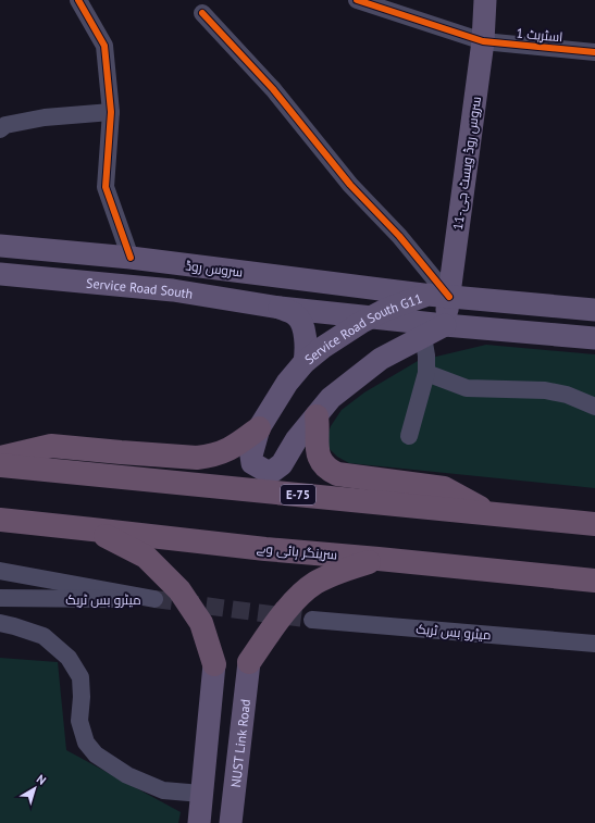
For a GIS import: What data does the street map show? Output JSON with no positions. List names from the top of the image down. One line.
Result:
{"streets":{"highway":["E-75","سرینگر ہائی وے"],"main road":["سروس روڈ ویسٹ جی-11","سروس روڈ","Service Road South","Service Road South G11","NUST Link Road"],"street":["اسٹریٹ 1","میٹرو بس ٹریک"]},"crossings":[["اسٹریٹ 1","سروس روڈ ویسٹ جی-11"],["سروس روڈ ویسٹ جی-11","سروس روڈ"],["سروس روڈ ویسٹ جی-11","Service Road South"],["سروس روڈ ویسٹ جی-11","Service Road South G11"],["سروس روڈ","Service Road South G11"],["Service Road South","Service Road South G11"]],"north":"top right"}
